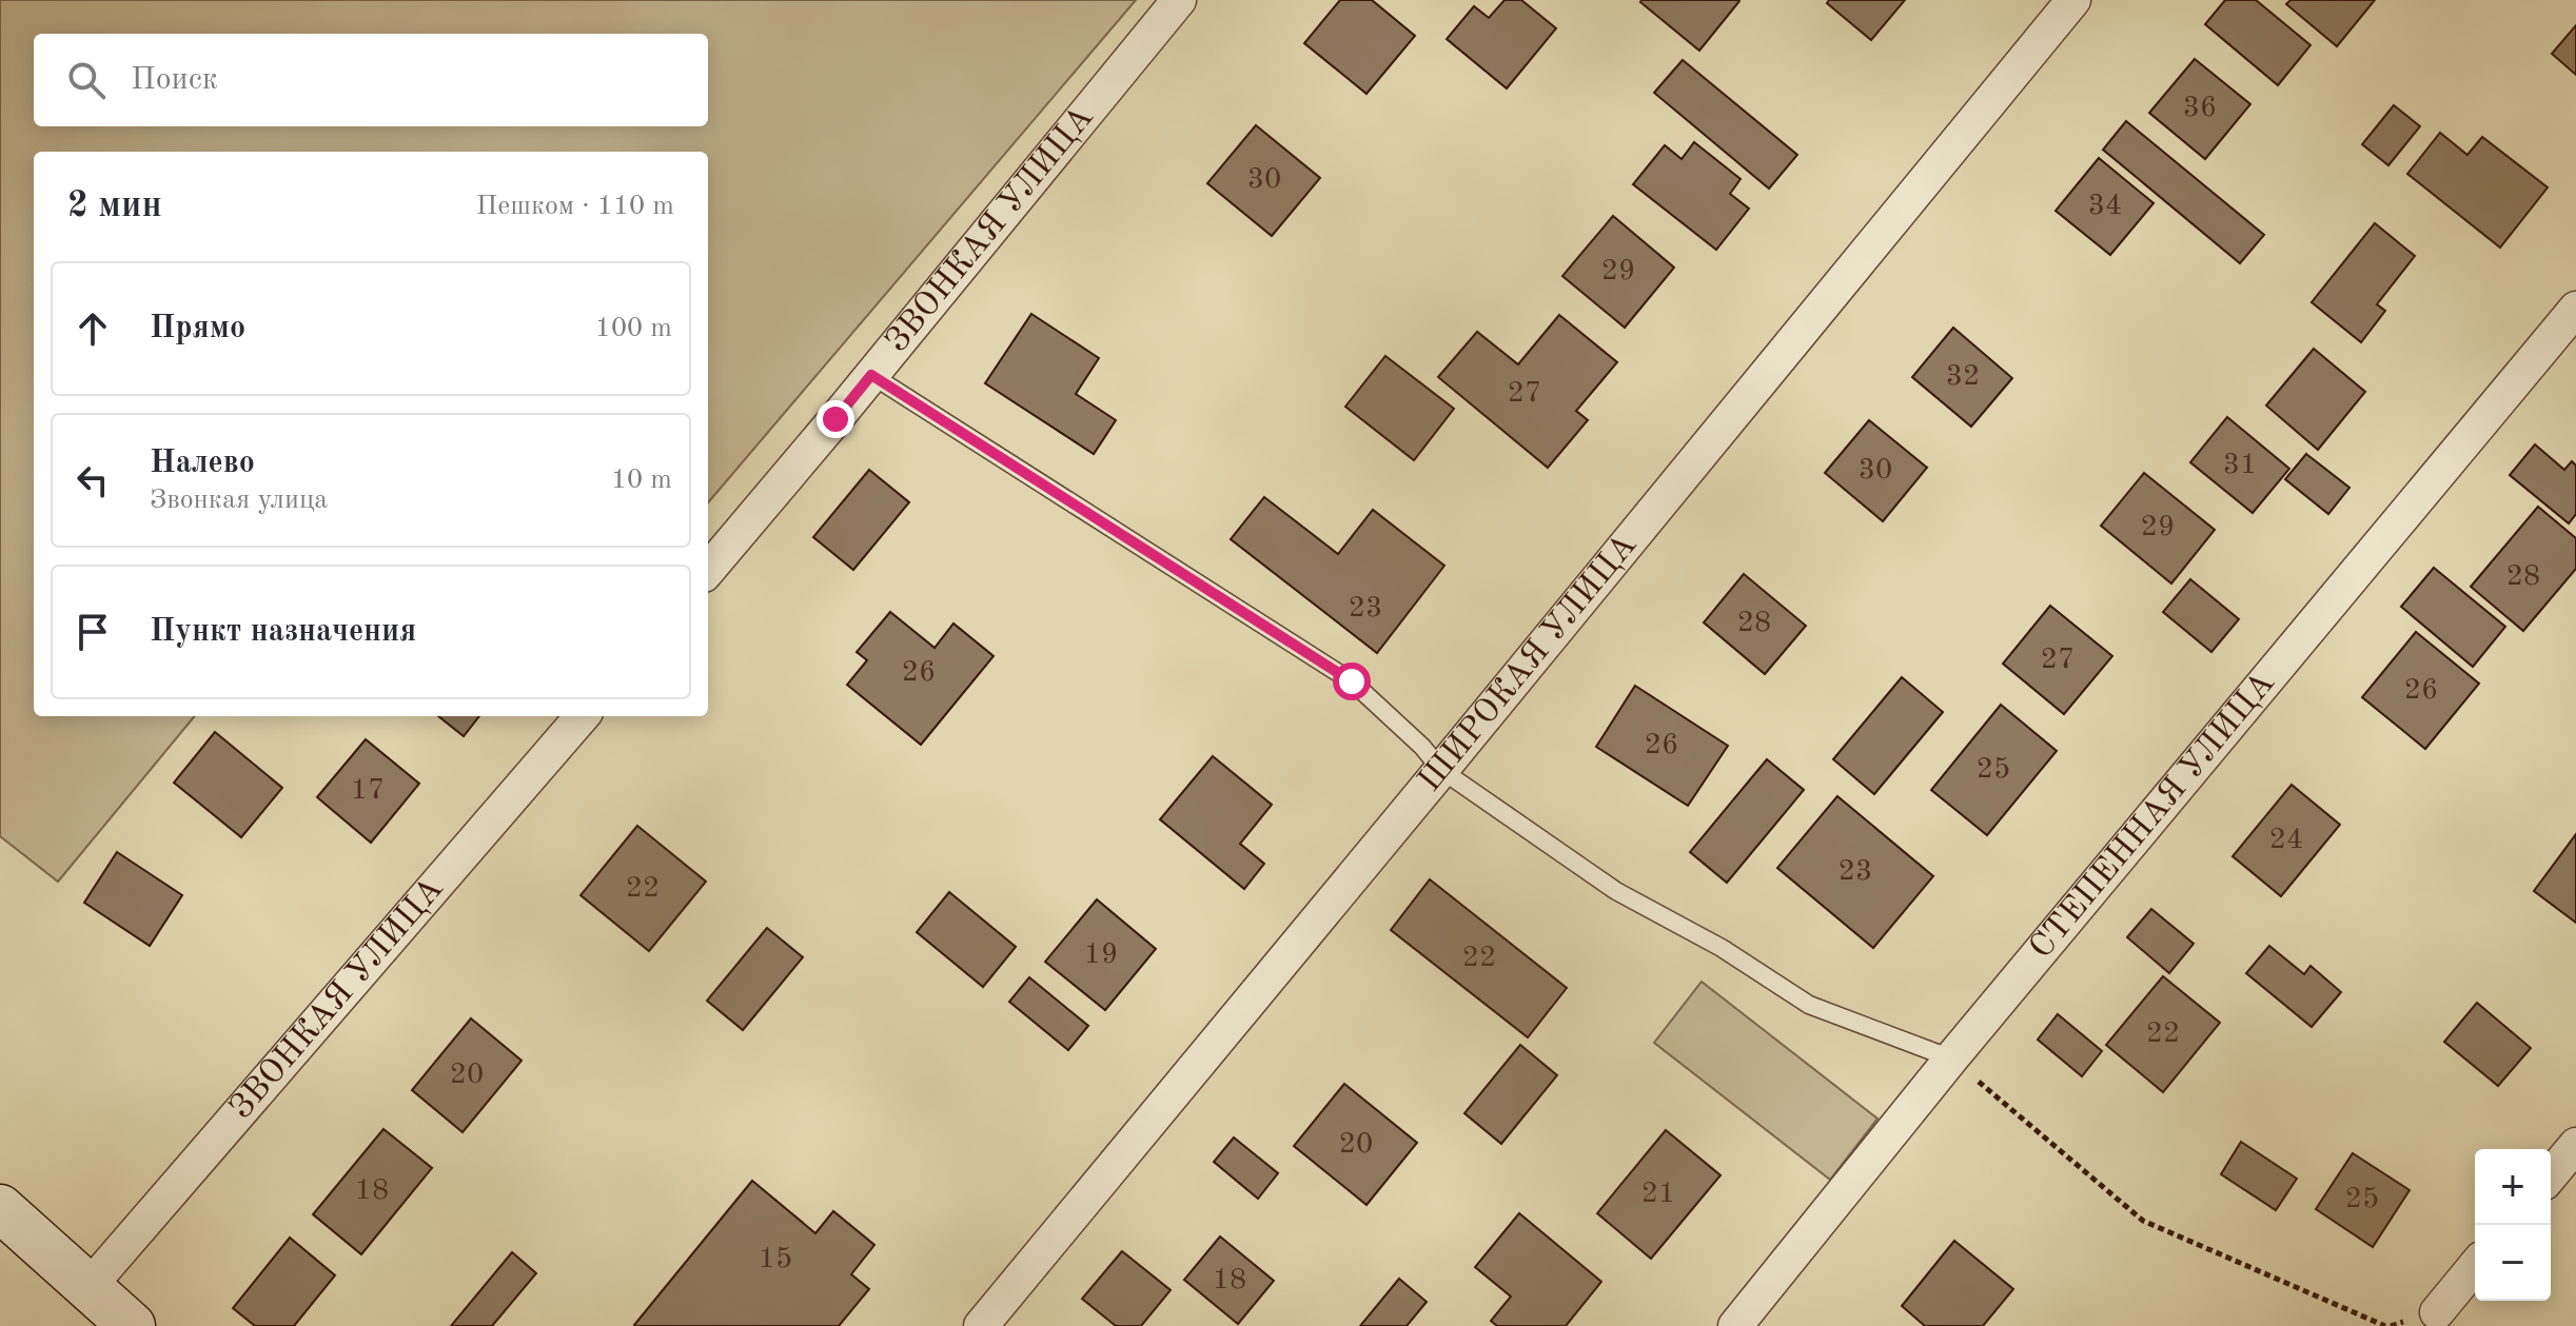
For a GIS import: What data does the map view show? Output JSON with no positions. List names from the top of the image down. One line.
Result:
{"streets":{"street":["ЗВОНКАЯ УЛИЦА","ШИРОКАЯ УЛИЦА","СТЕПЕННАЯ УЛИЦА"]},"house_numbers":["36","30","34","29","32","27","31","30","29","28","23","28","27","26","26","26","25","17","24","23","22","19","22","22","20","20","18","21","25","15","18"],"page":{"search":"Поиск","heading":["2 мин","Пешком · 110 m"],"list":[["Прямо","100 m"],["Налево","Звонкая улица","10 m"],"Пункт назначения"],"map_buttons":["+","−"]}}
